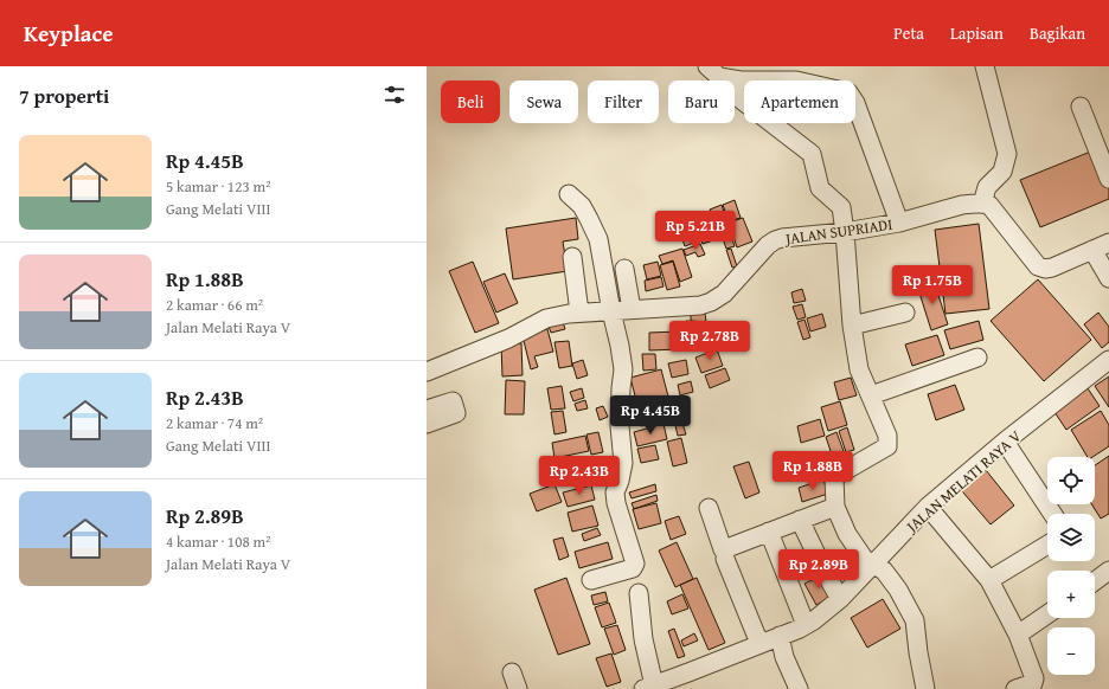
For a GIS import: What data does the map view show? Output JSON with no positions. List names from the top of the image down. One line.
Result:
{"streets":{"street":["JALAN SUPRIADI","JALAN MELATI RAYA V"]},"page":{"header":"Keyplace","nav":["Peta","Lapisan","Bagikan"],"heading":"7 properti","chip":["Beli","Sewa","Filter","Baru","Apartemen"],"list":[{"name":"Rp 4.45B","note":"5 kamar · 123 m² · Gang Melati VIII"},{"name":"Rp 1.88B","note":"2 kamar · 66 m² · Jalan Melati Raya V"},{"name":"Rp 2.43B","note":"2 kamar · 74 m² · Gang Melati VIII"},{"name":"Rp 2.89B","note":"4 kamar · 108 m² · Jalan Melati Raya V"}],"price":["Rp 5.21B","Rp 1.75B","Rp 2.78B","Rp 4.45B","Rp 1.88B","Rp 2.43B","Rp 2.89B"],"map_buttons":["+","−"]}}
